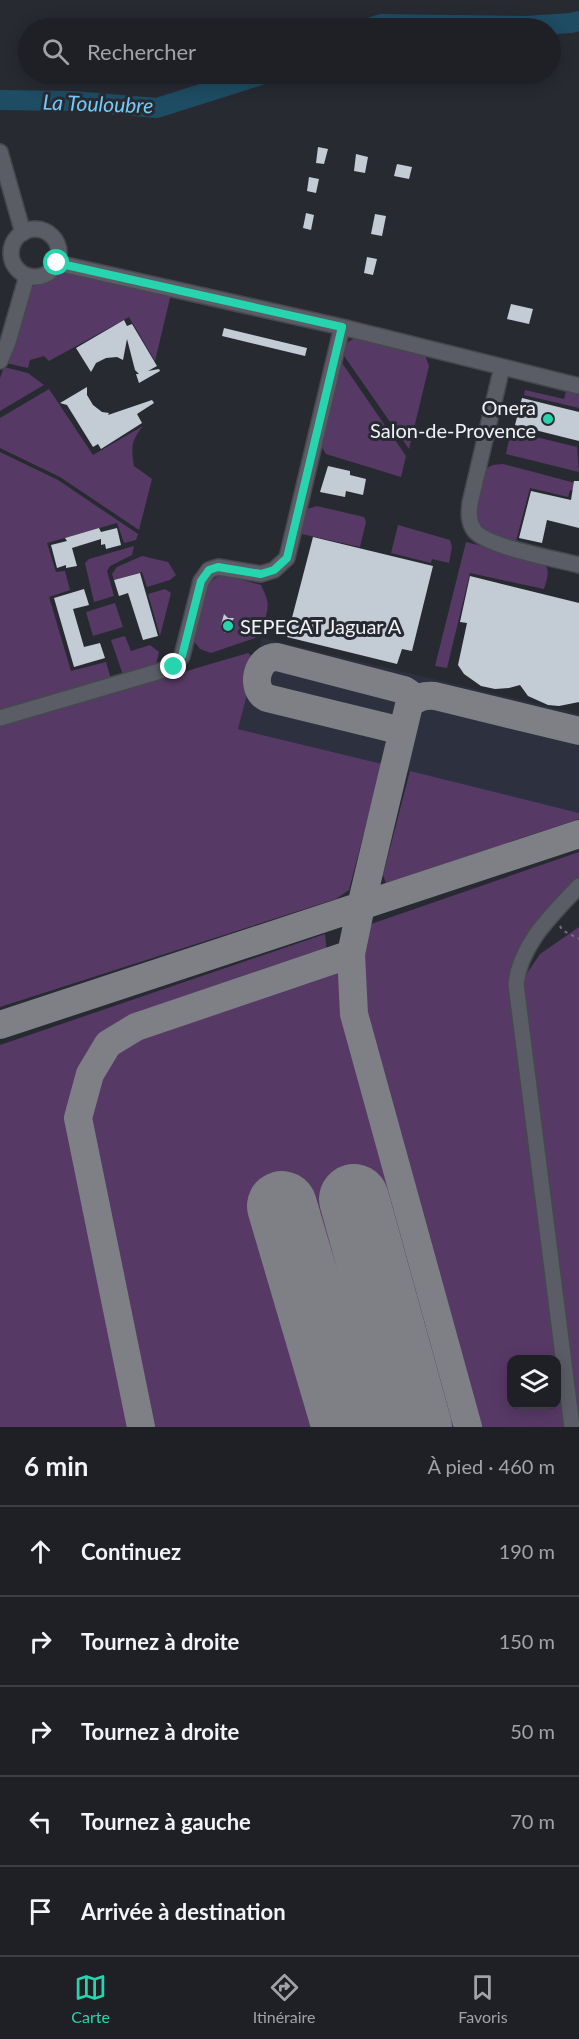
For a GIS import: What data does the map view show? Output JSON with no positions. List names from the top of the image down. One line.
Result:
{"water":["La Touloubre"],"places":["Onera Salon-de-Provence","SEPECAT Jaguar A"],"page":{"search":"Rechercher","heading":["6 min","À pied · 460 m"],"list":[["Continuez","190 m"],["Tournez à droite","150 m"],["Tournez à droite","50 m"],["Tournez à gauche","70 m"],"Arrivée à destination"],"nav":["Carte","Itinéraire","Favoris"]}}
